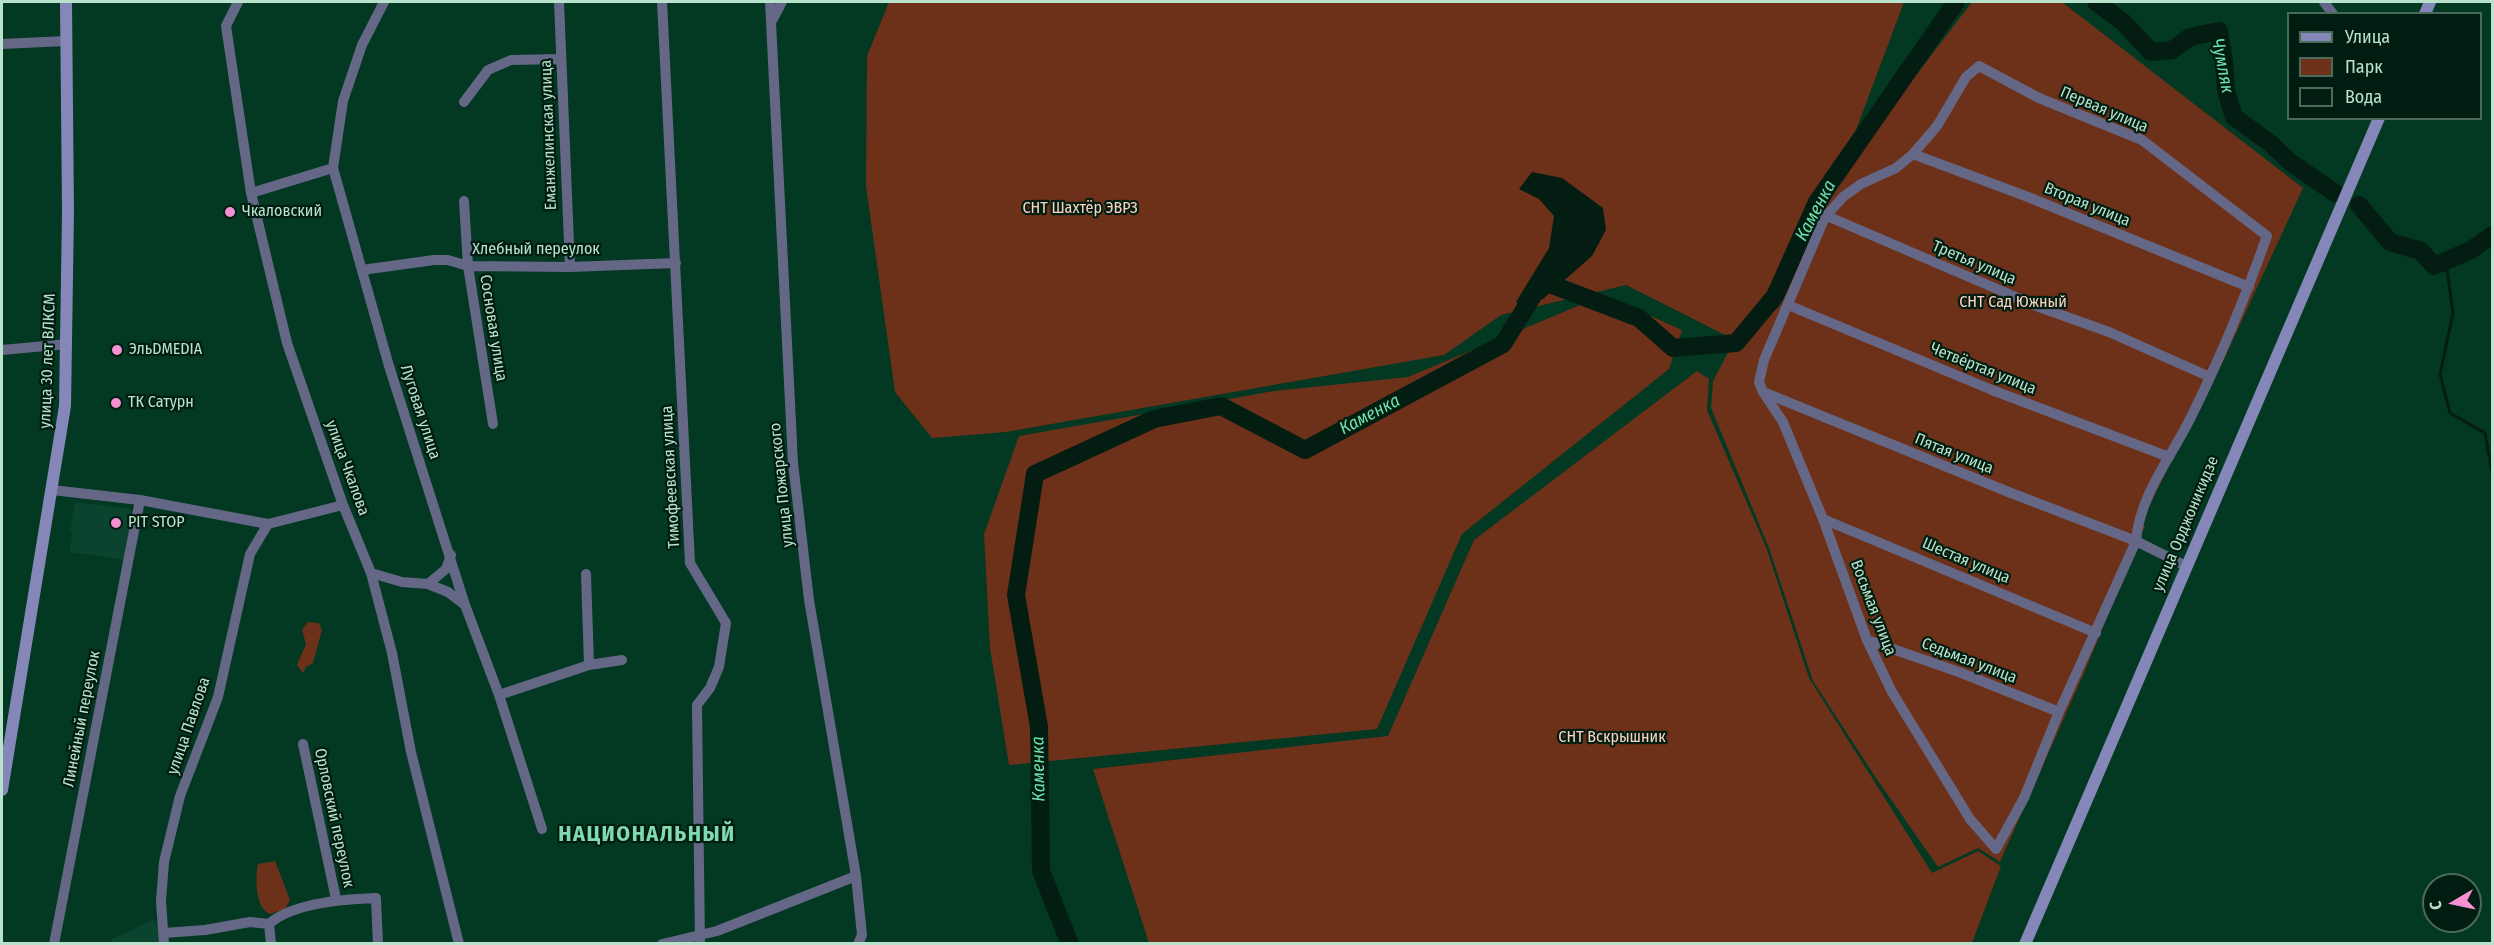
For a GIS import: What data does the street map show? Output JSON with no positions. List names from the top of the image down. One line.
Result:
{"streets":{"main road":["улица 30 лет ВЛКСМ","улица Орджоникидзе"],"street":["Первая улица","Еманжелинская улица","Вторая улица","Хлебный переулок","Третья улица","Сосновая улица","Четвёртая улица","Луговая улица","Пятая улица","улица Чкалова","Тимофеевская улица","улица Пожарского","Шестая улица","Восьмая улица","Седьмая улица","Линейный переулок","улица Павлова","Орловский переулок"]},"crossings":[["Первая улица","Вторая улица"],["Еманжелинская улица","Хлебный переулок"],["Хлебный переулок","Сосновая улица"],["Хлебный переулок","Луговая улица"],["Хлебный переулок","Тимофеевская улица"],["Пятая улица","улица Орджоникидзе"],["Пятая улица","Восьмая улица"],["Шестая улица","Восьмая улица"],["Восьмая улица","Седьмая улица"]],"districts":["НАЦИОНАЛЬНЫЙ"],"water":["Чумляк","Каменка"],"parks":["СНТ Шахтёр ЭВРЗ","СНТ Сад Южный","СНТ Вскрышник"],"places":["Чкаловский","ЭльDMEDIA","ТК Сатурн","PIT STOP"],"legend":["Улица","Парк","Вода"],"north":"left"}
